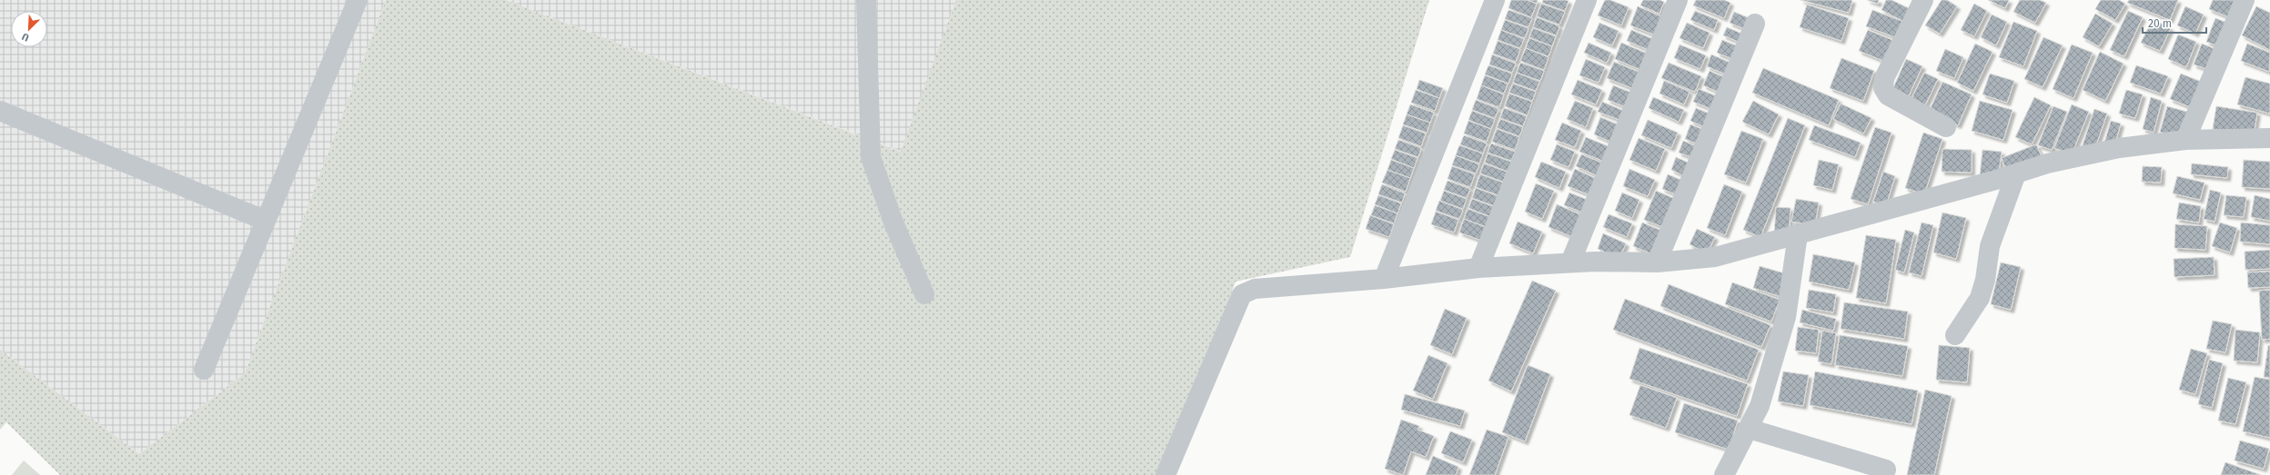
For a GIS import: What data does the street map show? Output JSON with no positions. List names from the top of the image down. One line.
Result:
{"scale_bar":"20 m","north":"bottom left"}
